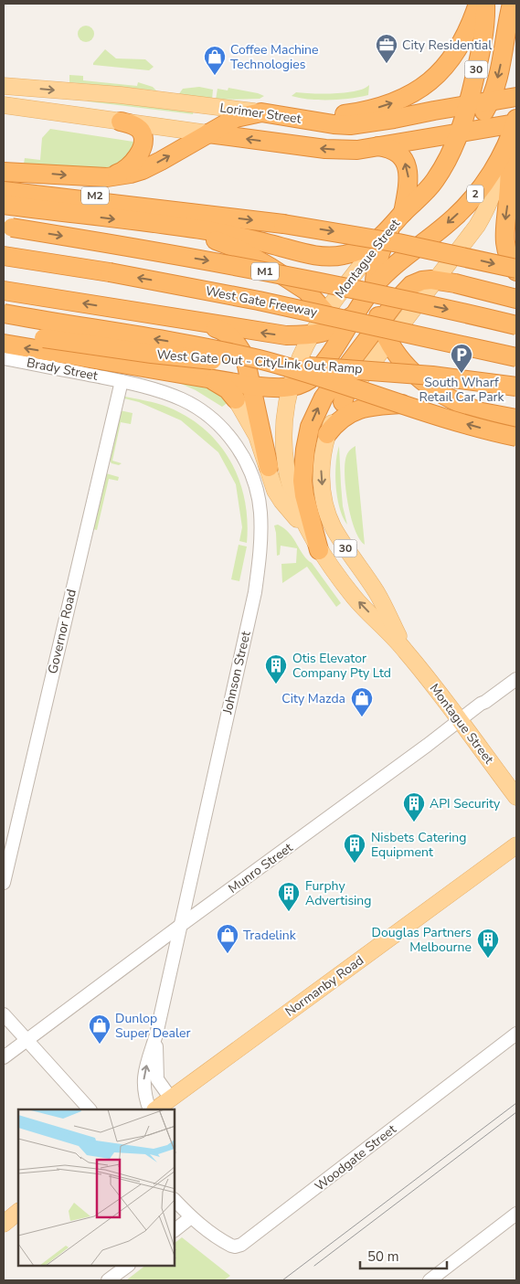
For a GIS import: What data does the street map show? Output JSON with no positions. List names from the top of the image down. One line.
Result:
{"streets":{"highway":["30","Lorimer Street","2","M2","Montague Street","M1","West Gate Freeway","West Gate Out - CityLink Out Ramp"],"main road":["Normanby Road"],"street":["Brady Street","Governor Road","Johnson Street","Munro Street","Woodgate Street"]},"crossings":[["Lorimer Street","Montague Street"],["2","Montague Street"],["Montague Street","Munro Street"],["Brady Street","Governor Road"],["Brady Street","Johnson Street"],["Governor Road","Johnson Street"],["Johnson Street","Munro Street"],["Johnson Street","Normanby Road"]],"places":{"office":["City Residential"],"shop":["Coffee Machine Technologies","City Mazda","Tradelink","Dunlop Super Dealer"],"parking":["South Wharf Retail Car Park"],"building":["Otis Elevator Company Pty Ltd","API Security","Nisbets Catering Equipment","Furphy Advertising","Douglas Partners Melbourne"]},"scale_bar":"50 m"}
